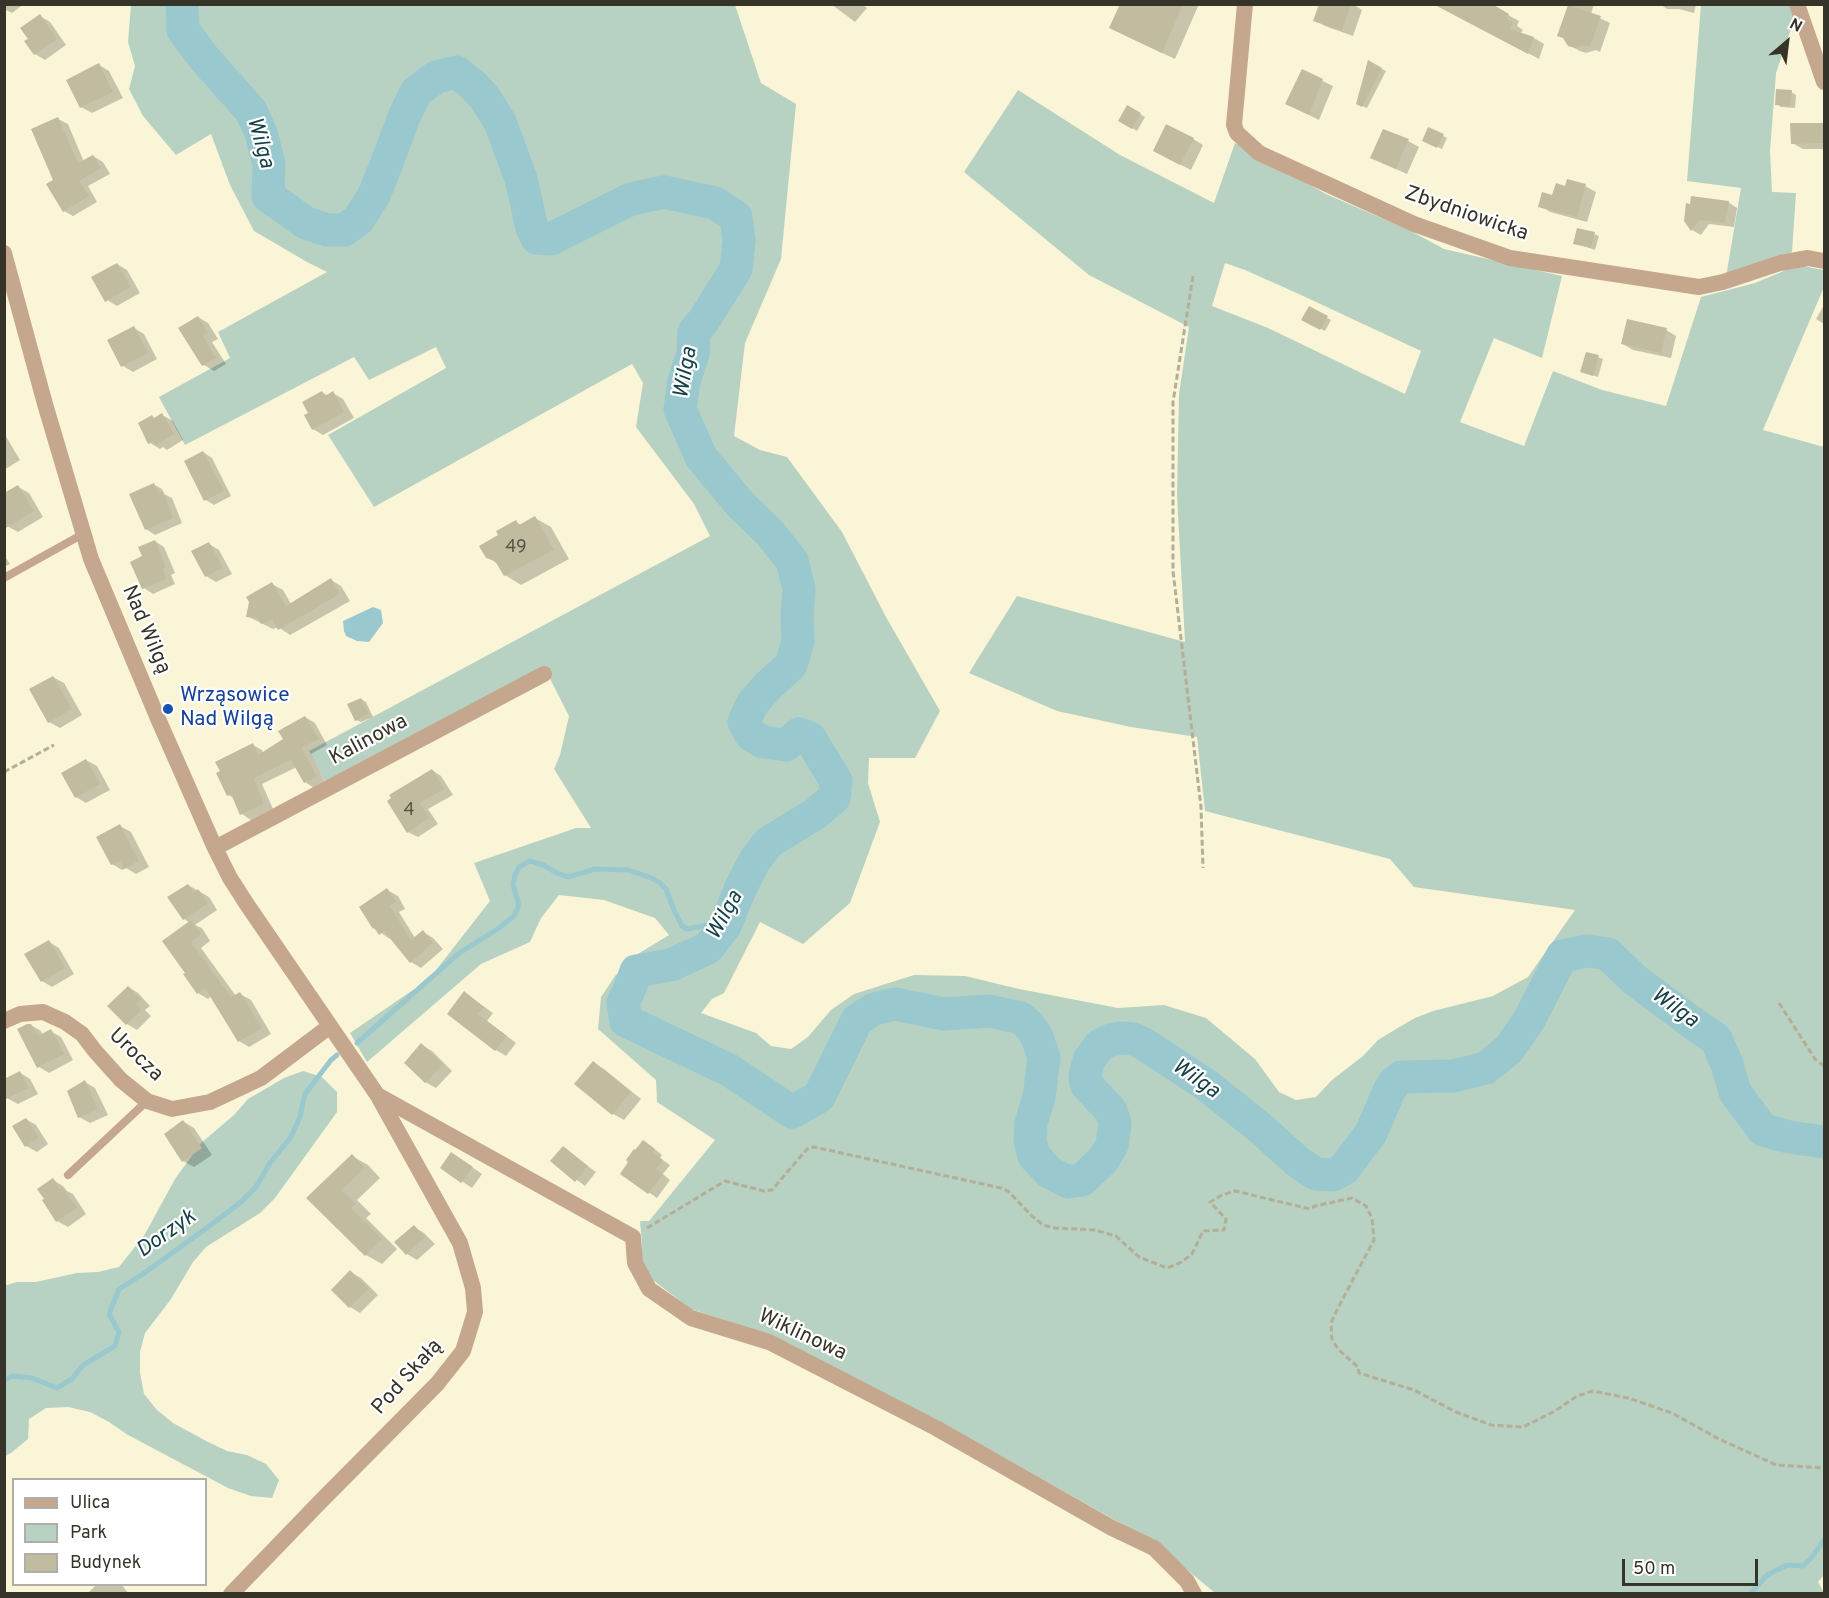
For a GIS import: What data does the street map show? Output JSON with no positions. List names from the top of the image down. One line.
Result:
{"streets":{"street":["Zbydniowicka","Nad Wilgą","Kalinowa","Urocza","Wiklinowa","Pod Skałą"]},"crossings":[["Nad Wilgą","Kalinowa"],["Nad Wilgą","Urocza"],["Nad Wilgą","Pod Skałą"],["Urocza","Pod Skałą"]],"water":["Wilga","Dorzyk"],"places":["Wrząsowice Nad Wilgą"],"house_numbers":["49","4"],"legend":["Ulica","Park","Budynek"],"scale_bar":"50 m","north":"top right"}
